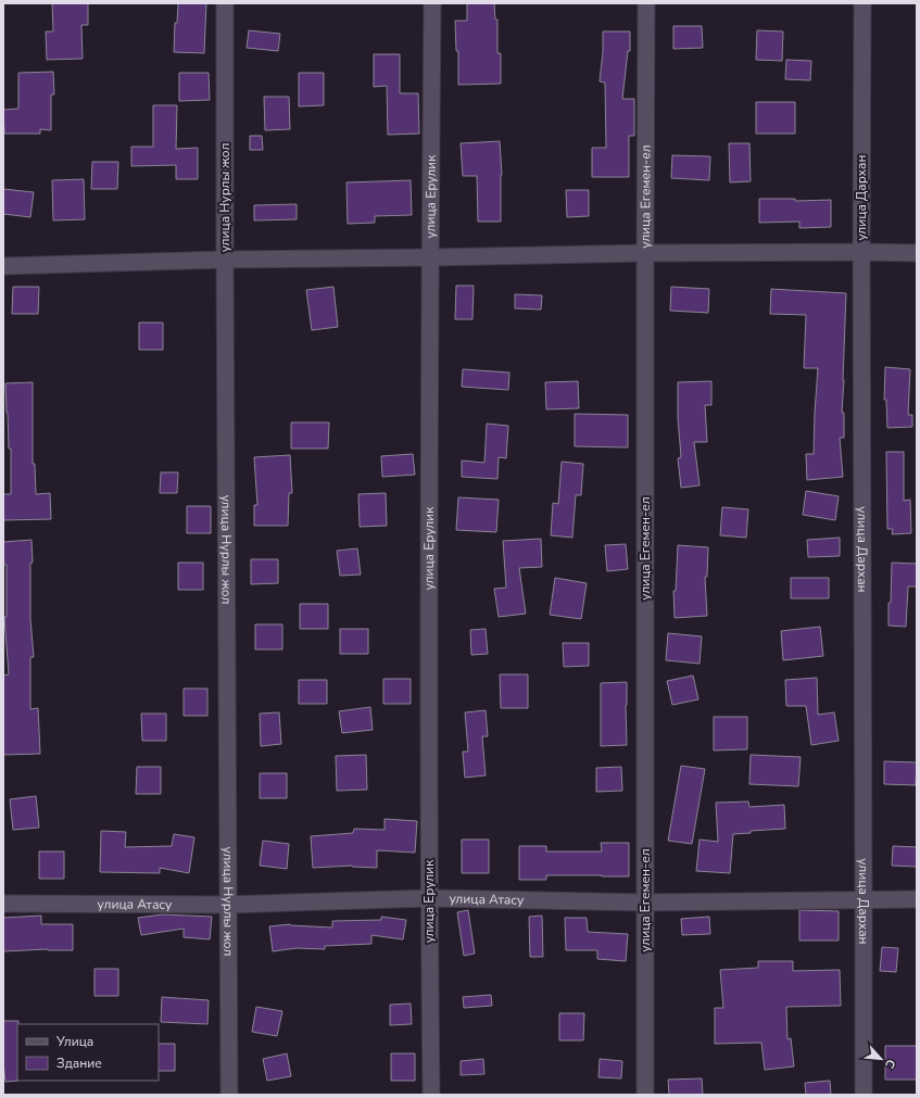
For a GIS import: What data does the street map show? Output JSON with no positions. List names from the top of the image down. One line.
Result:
{"streets":{"street":["улица Егемен-ел","улица Нурлы жол","улица Ерулик","улица Дархан","улица Атасу"]},"crossings":[["улица Егемен-ел","улица Атасу"],["улица Нурлы жол","улица Атасу"],["улица Ерулик","улица Атасу"],["улица Дархан","улица Атасу"]],"legend":["Улица","Здание"],"north":"bottom right"}
